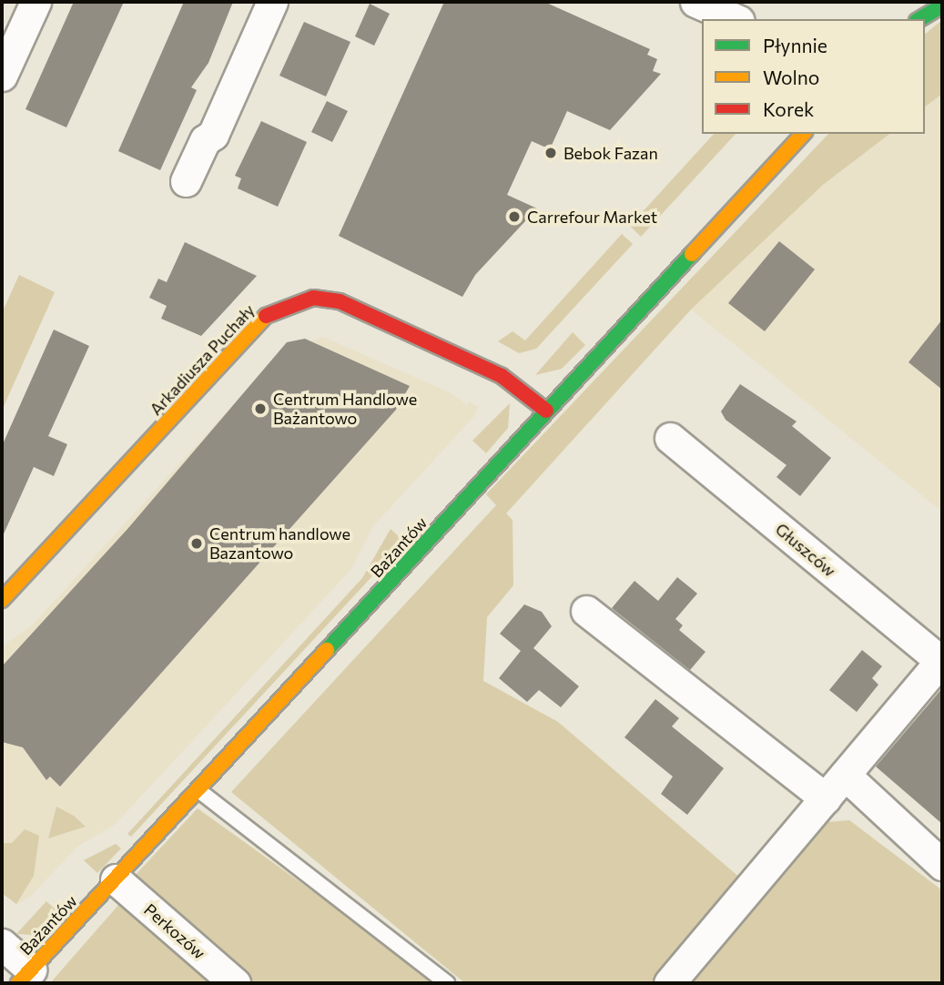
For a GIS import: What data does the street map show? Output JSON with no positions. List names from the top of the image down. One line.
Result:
{"streets":{"street":["Arkadiusza Puchały","Bażantów","Głuszców","Perkozów"]},"crossings":[["Arkadiusza Puchały","Bażantów"],["Bażantów","Perkozów"]],"places":["Bebok Fazan","Carrefour Market","Centrum Handlowe Bażantowo","Centrum handlowe Bazantowo"],"legend":["Płynnie","Wolno","Korek"]}
